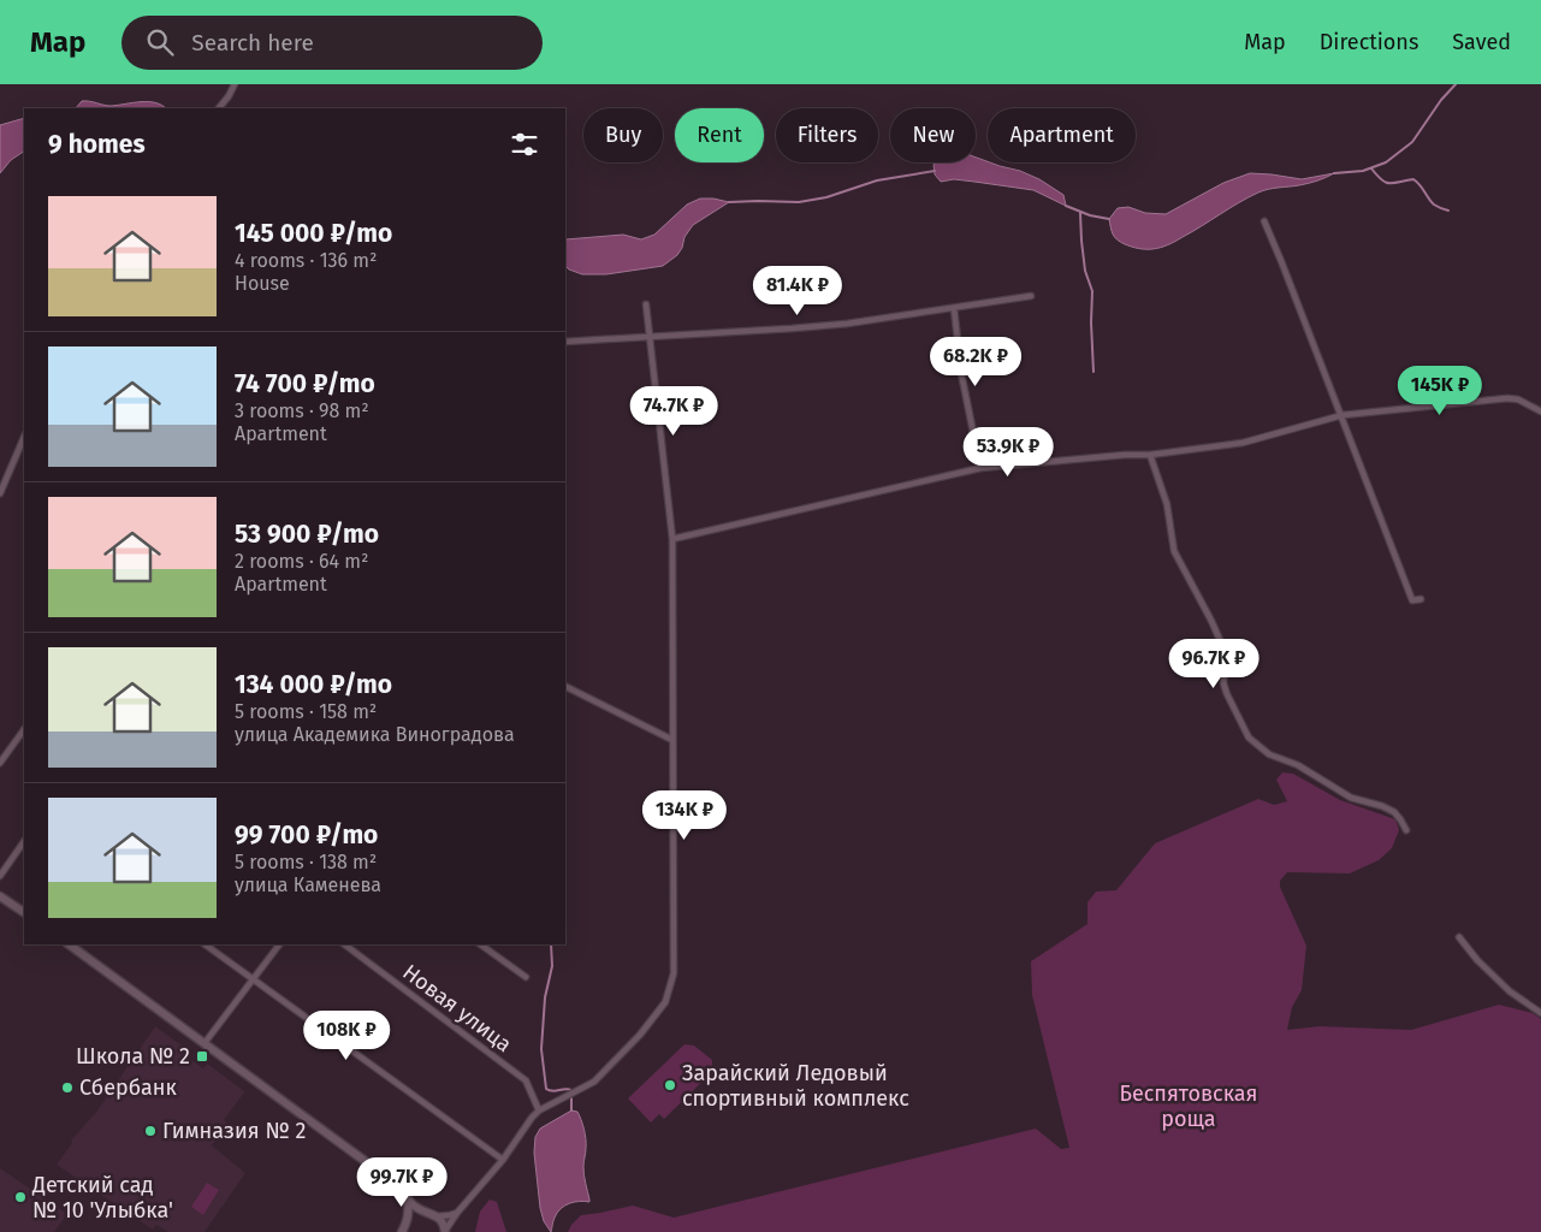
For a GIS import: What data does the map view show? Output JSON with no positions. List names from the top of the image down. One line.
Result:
{"streets":{"street":["Новая улица"]},"parks":["Беспятовская роща"],"places":{"transit":["Школа № 2"],"other":["Зарайский Ледовый спортивный комплекс","Сбербанк","Гимназия № 2","Детский сад № 10 'Улыбка'"]},"page":{"header":"Map","search":"Search here","nav":["Map","Directions","Saved"],"chip":["Buy","Rent","Filters","New","Apartment"],"heading":"9 homes","list":[{"name":"145 000 ₽/mo","note":"4 rooms · 136 m² · House"},{"name":"74 700 ₽/mo","note":"3 rooms · 98 m² · Apartment"},{"name":"53 900 ₽/mo","note":"2 rooms · 64 m² · Apartment"},{"name":"134 000 ₽/mo","note":"5 rooms · 158 m² · улица Академика Виноградова"},{"name":"99 700 ₽/mo","note":"5 rooms · 138 m² · улица Каменева"}],"price":["81.4K ₽","68.2K ₽","145K ₽","74.7K ₽","53.9K ₽","96.7K ₽","134K ₽","108K ₽","99.7K ₽"]}}
